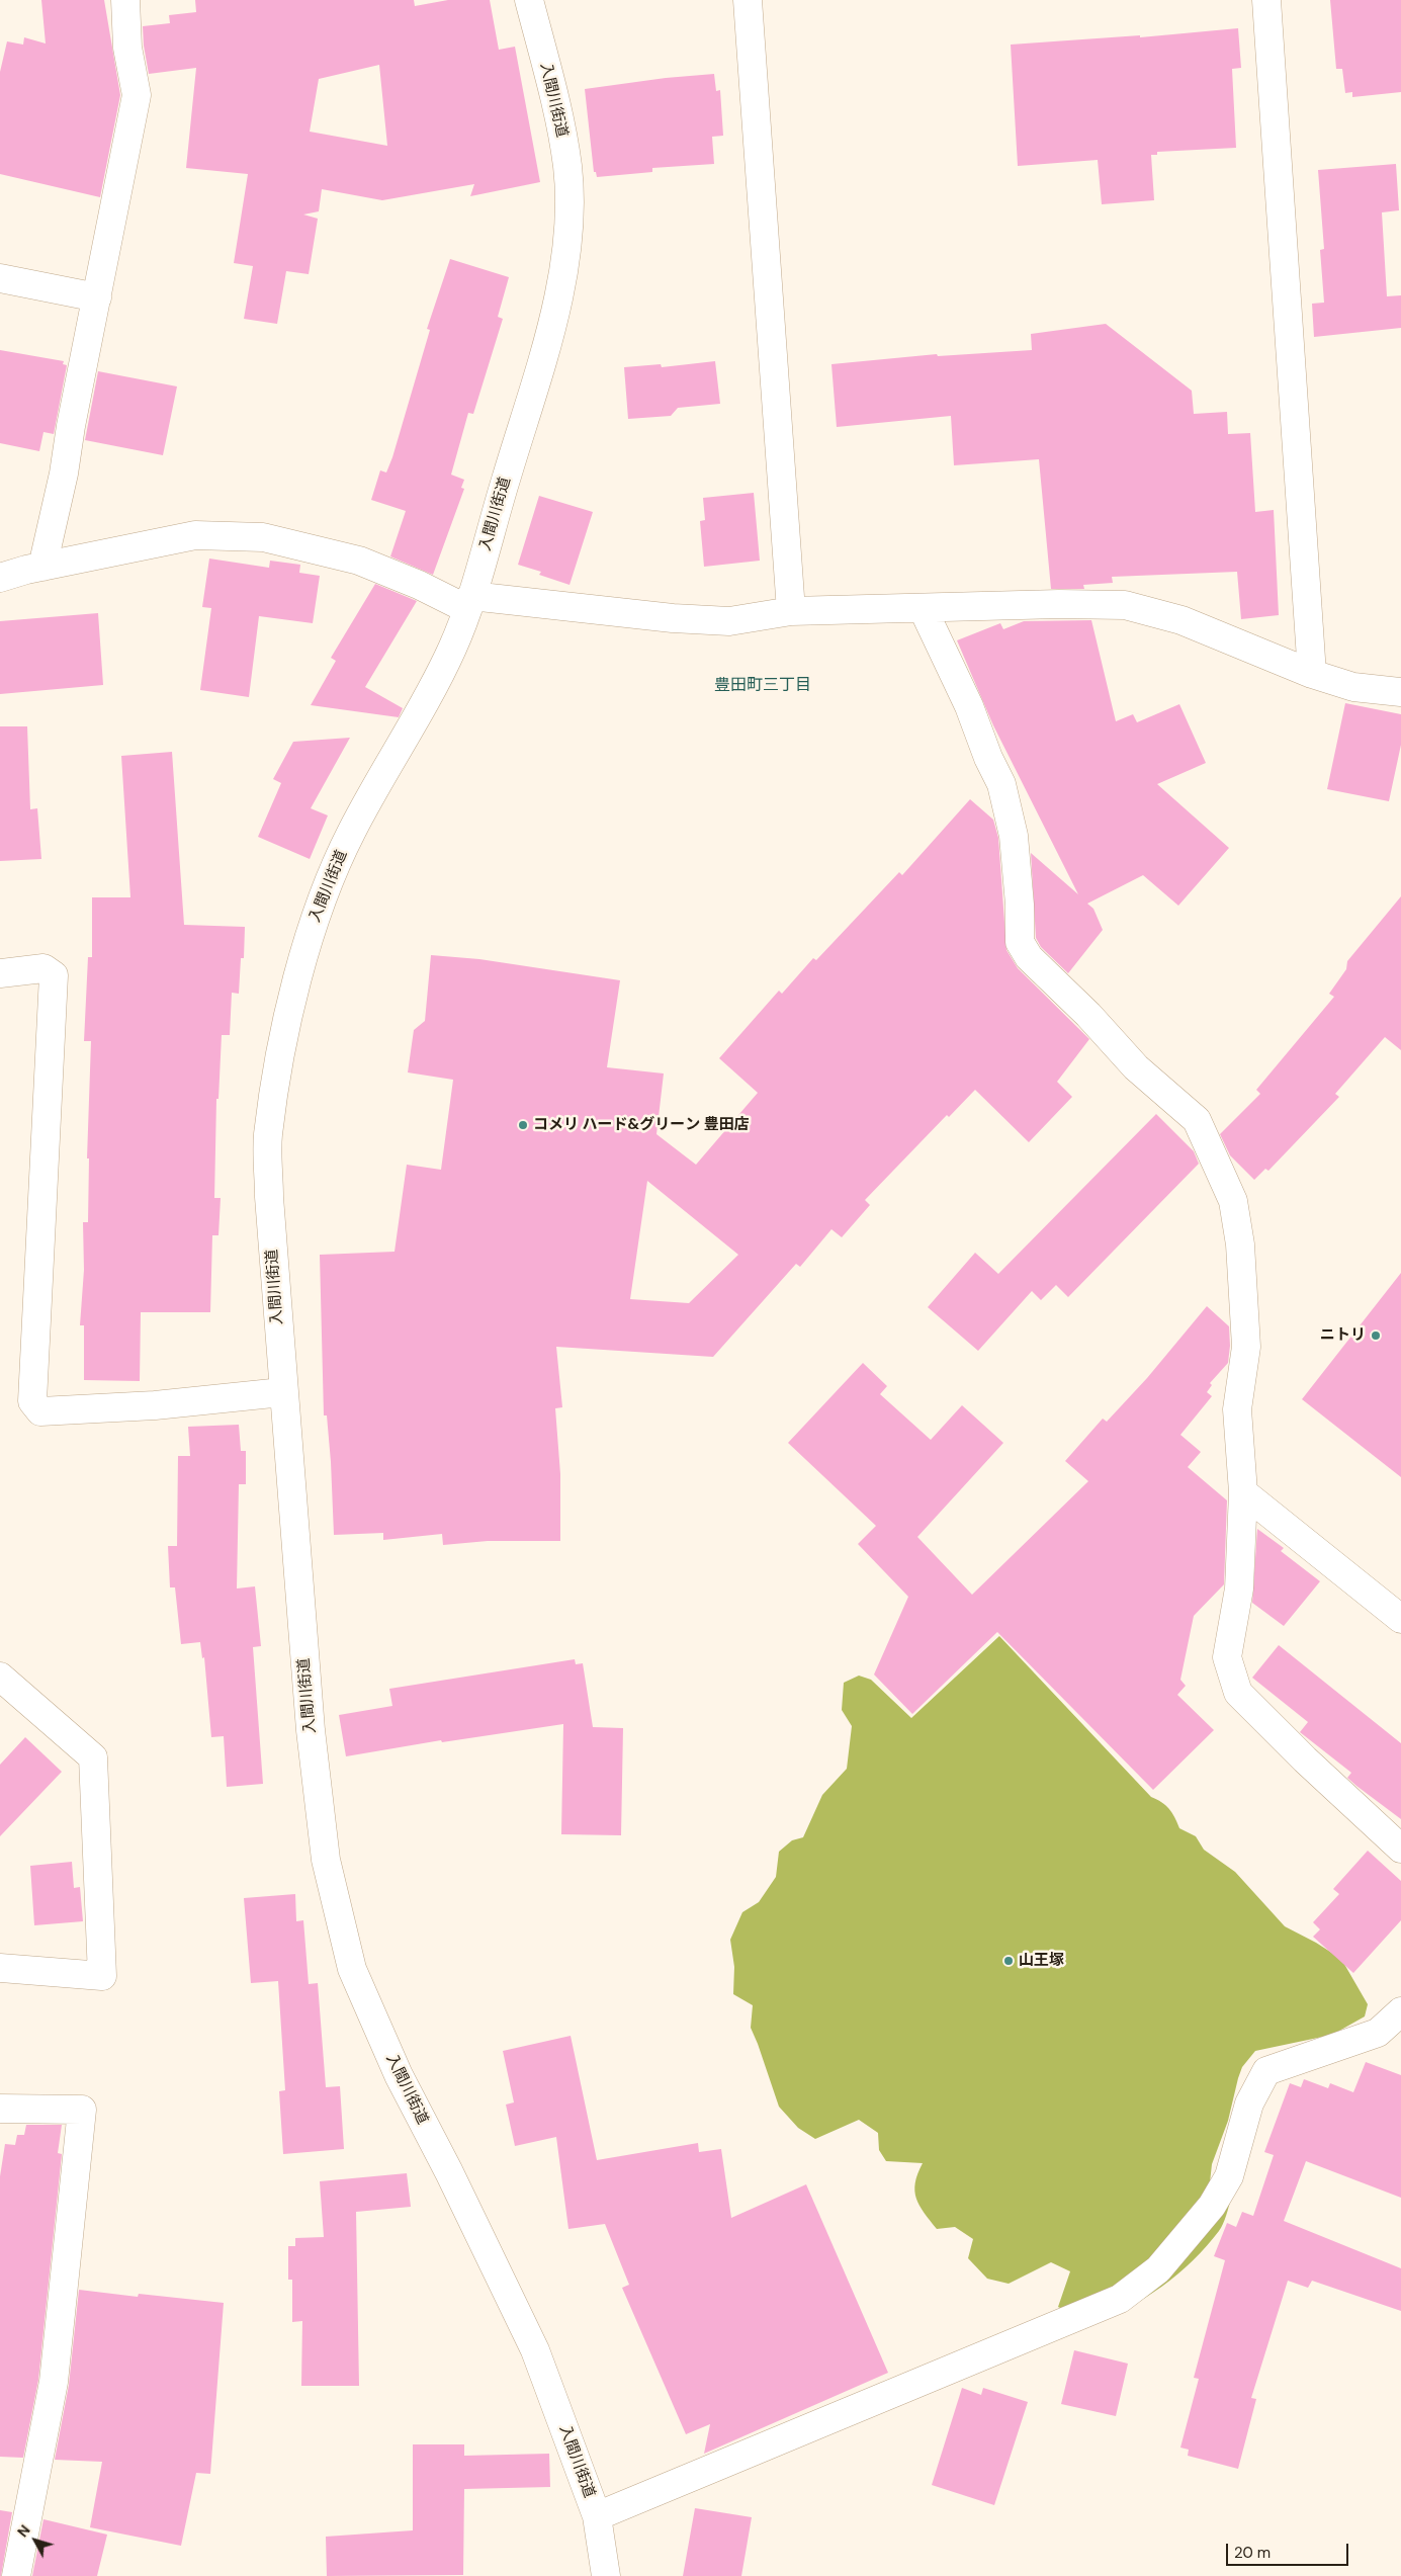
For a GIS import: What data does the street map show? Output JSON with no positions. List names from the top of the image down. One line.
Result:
{"streets":{"street":["入間川街道"]},"districts":["豊田町三丁目"],"places":["コメリ ハード&グリーン 豊田店","ニトリ","山王塚"],"scale_bar":"20 m","north":"top left"}
